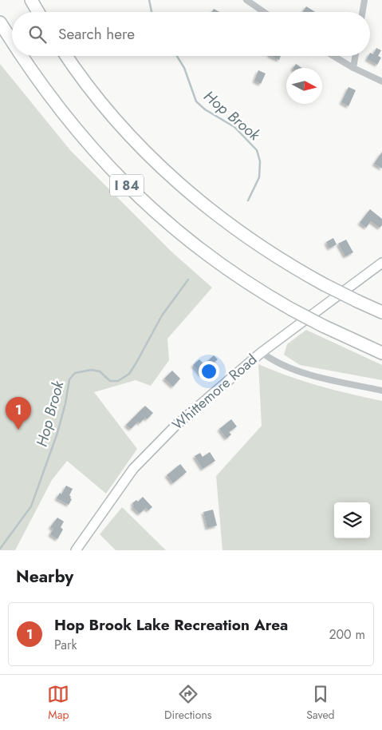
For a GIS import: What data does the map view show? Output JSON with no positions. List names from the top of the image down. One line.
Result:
{"streets":{"highway":["I 84"],"main road":["Whittemore Road"]},"water":["Hop Brook"],"north":"right","page":{"search":"Search here","pins":"1","heading":"Nearby","list":[{"mark":"1","name":"Hop Brook Lake Recreation Area","note":"Park","value":"200 m"}],"nav":["Map","Directions","Saved"]}}
